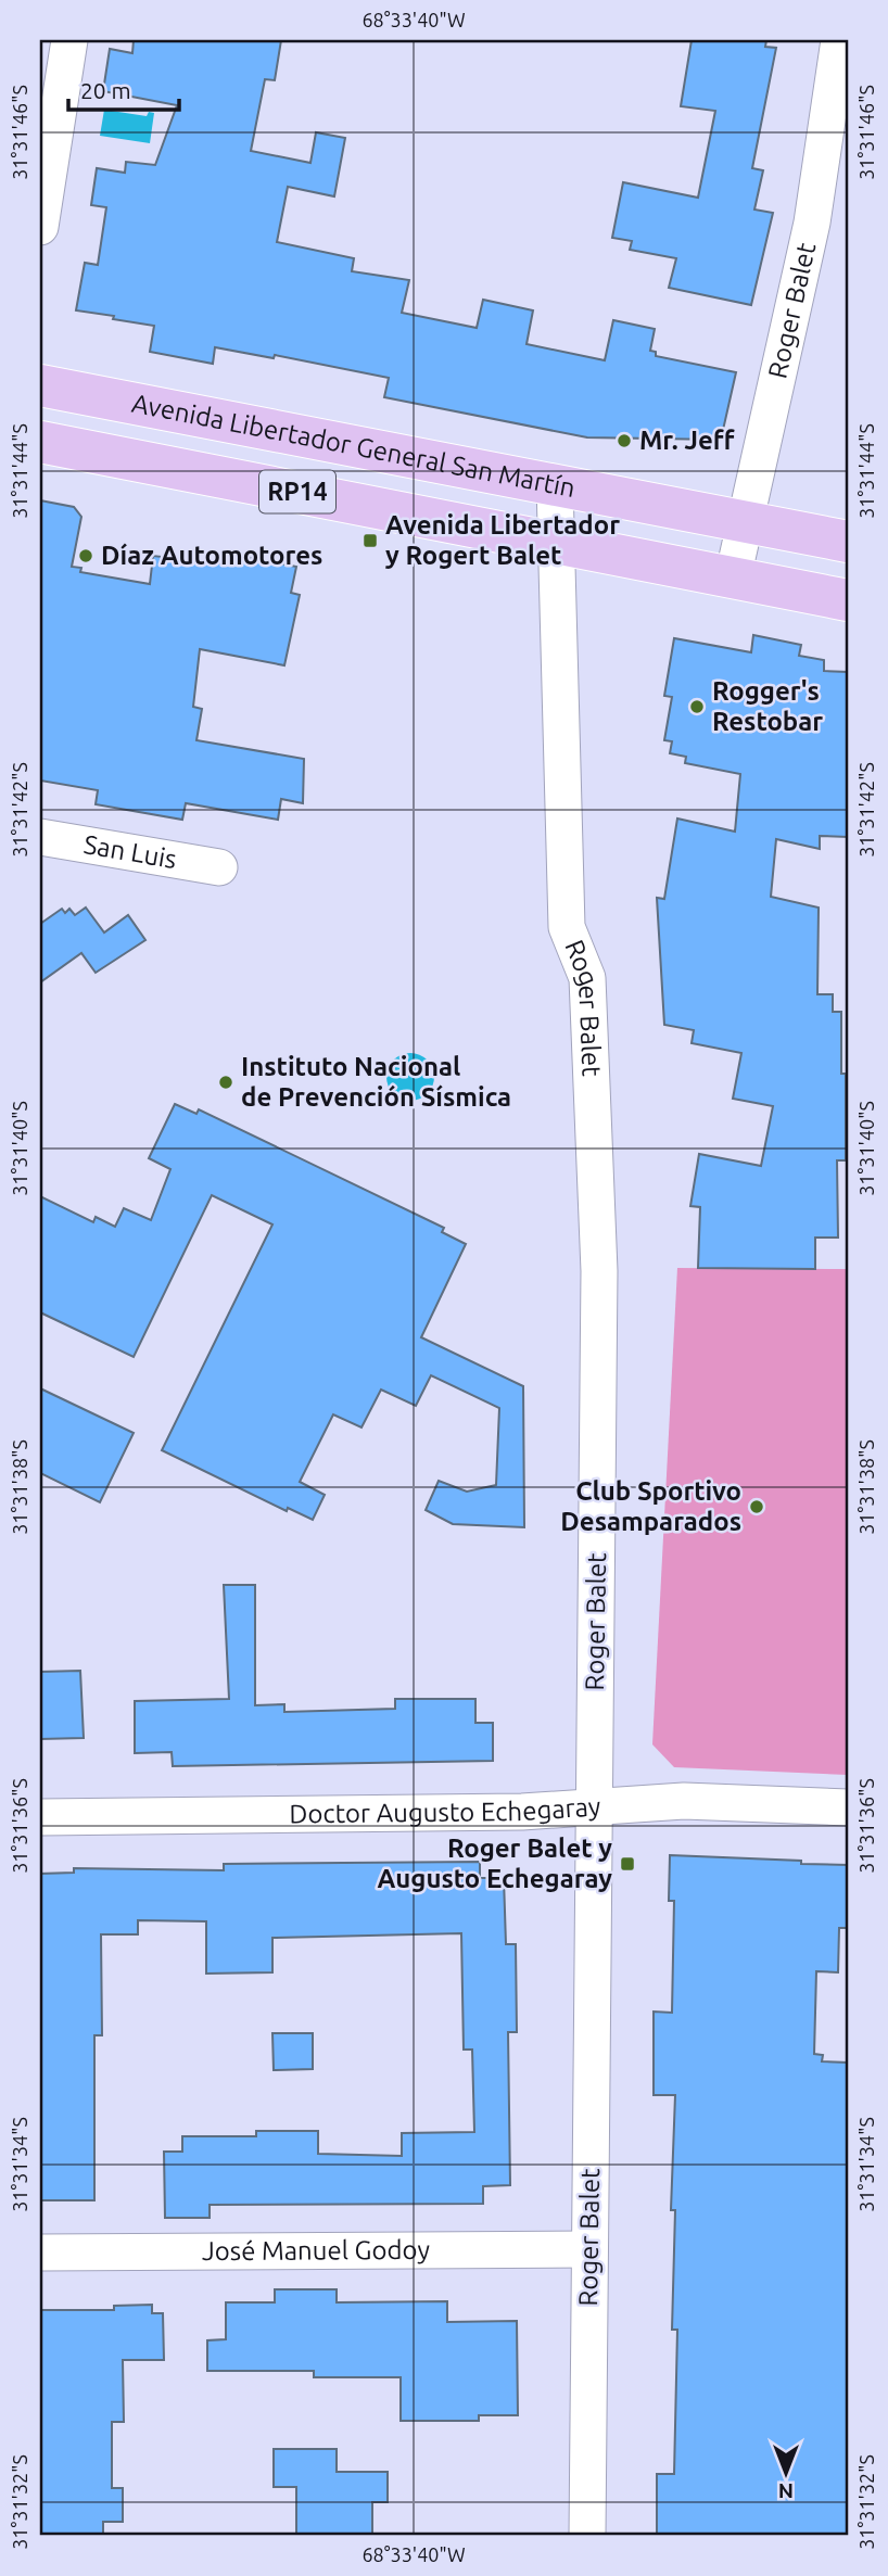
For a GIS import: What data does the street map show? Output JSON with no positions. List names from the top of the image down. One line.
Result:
{"streets":{"main road":["Avenida Libertador General San Martín","RP14"],"street":["Roger Balet","San Luis","Doctor Augusto Echegaray","José Manuel Godoy"]},"crossings":[["Roger Balet","Avenida Libertador General San Martín"],["Roger Balet","RP14"],["Roger Balet","Doctor Augusto Echegaray"],["Roger Balet","José Manuel Godoy"]],"places":{"other":["Mr. Jeff","Díaz Automotores","Rogger's Restobar","Instituto Nacional de Prevención Sísmica","Club Sportivo Desamparados"],"transit":["Avenida Libertador y Rogert Balet","Roger Balet y Augusto Echegaray"]},"scale_bar":"20 m","north":"bottom","coordinates":["68°33'40\"W","31°31'46\"S","31°31'44\"S","31°31'42\"S","31°31'40\"S","31°31'38\"S","31°31'36\"S","31°31'34\"S","31°31'32\"S"]}
